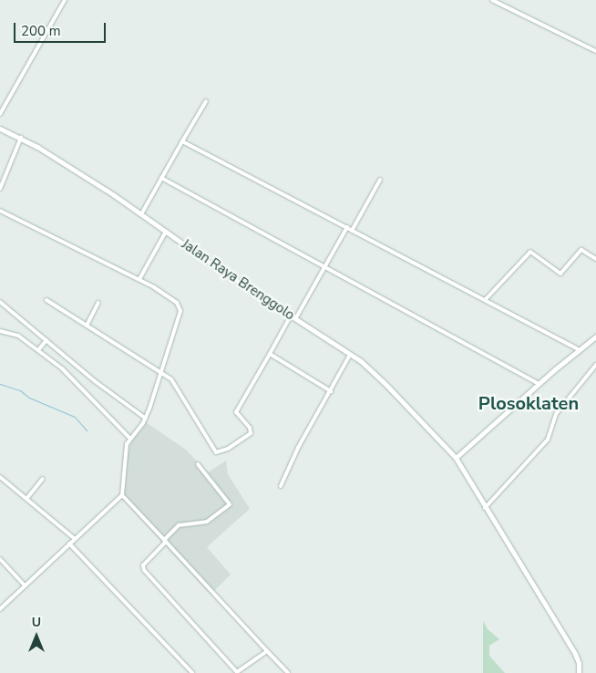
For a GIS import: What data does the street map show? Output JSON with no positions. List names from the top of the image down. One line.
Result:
{"streets":{"main road":["Jalan Raya Brenggolo"]},"districts":["Plosoklaten"],"scale_bar":"200 m","north":"top"}
